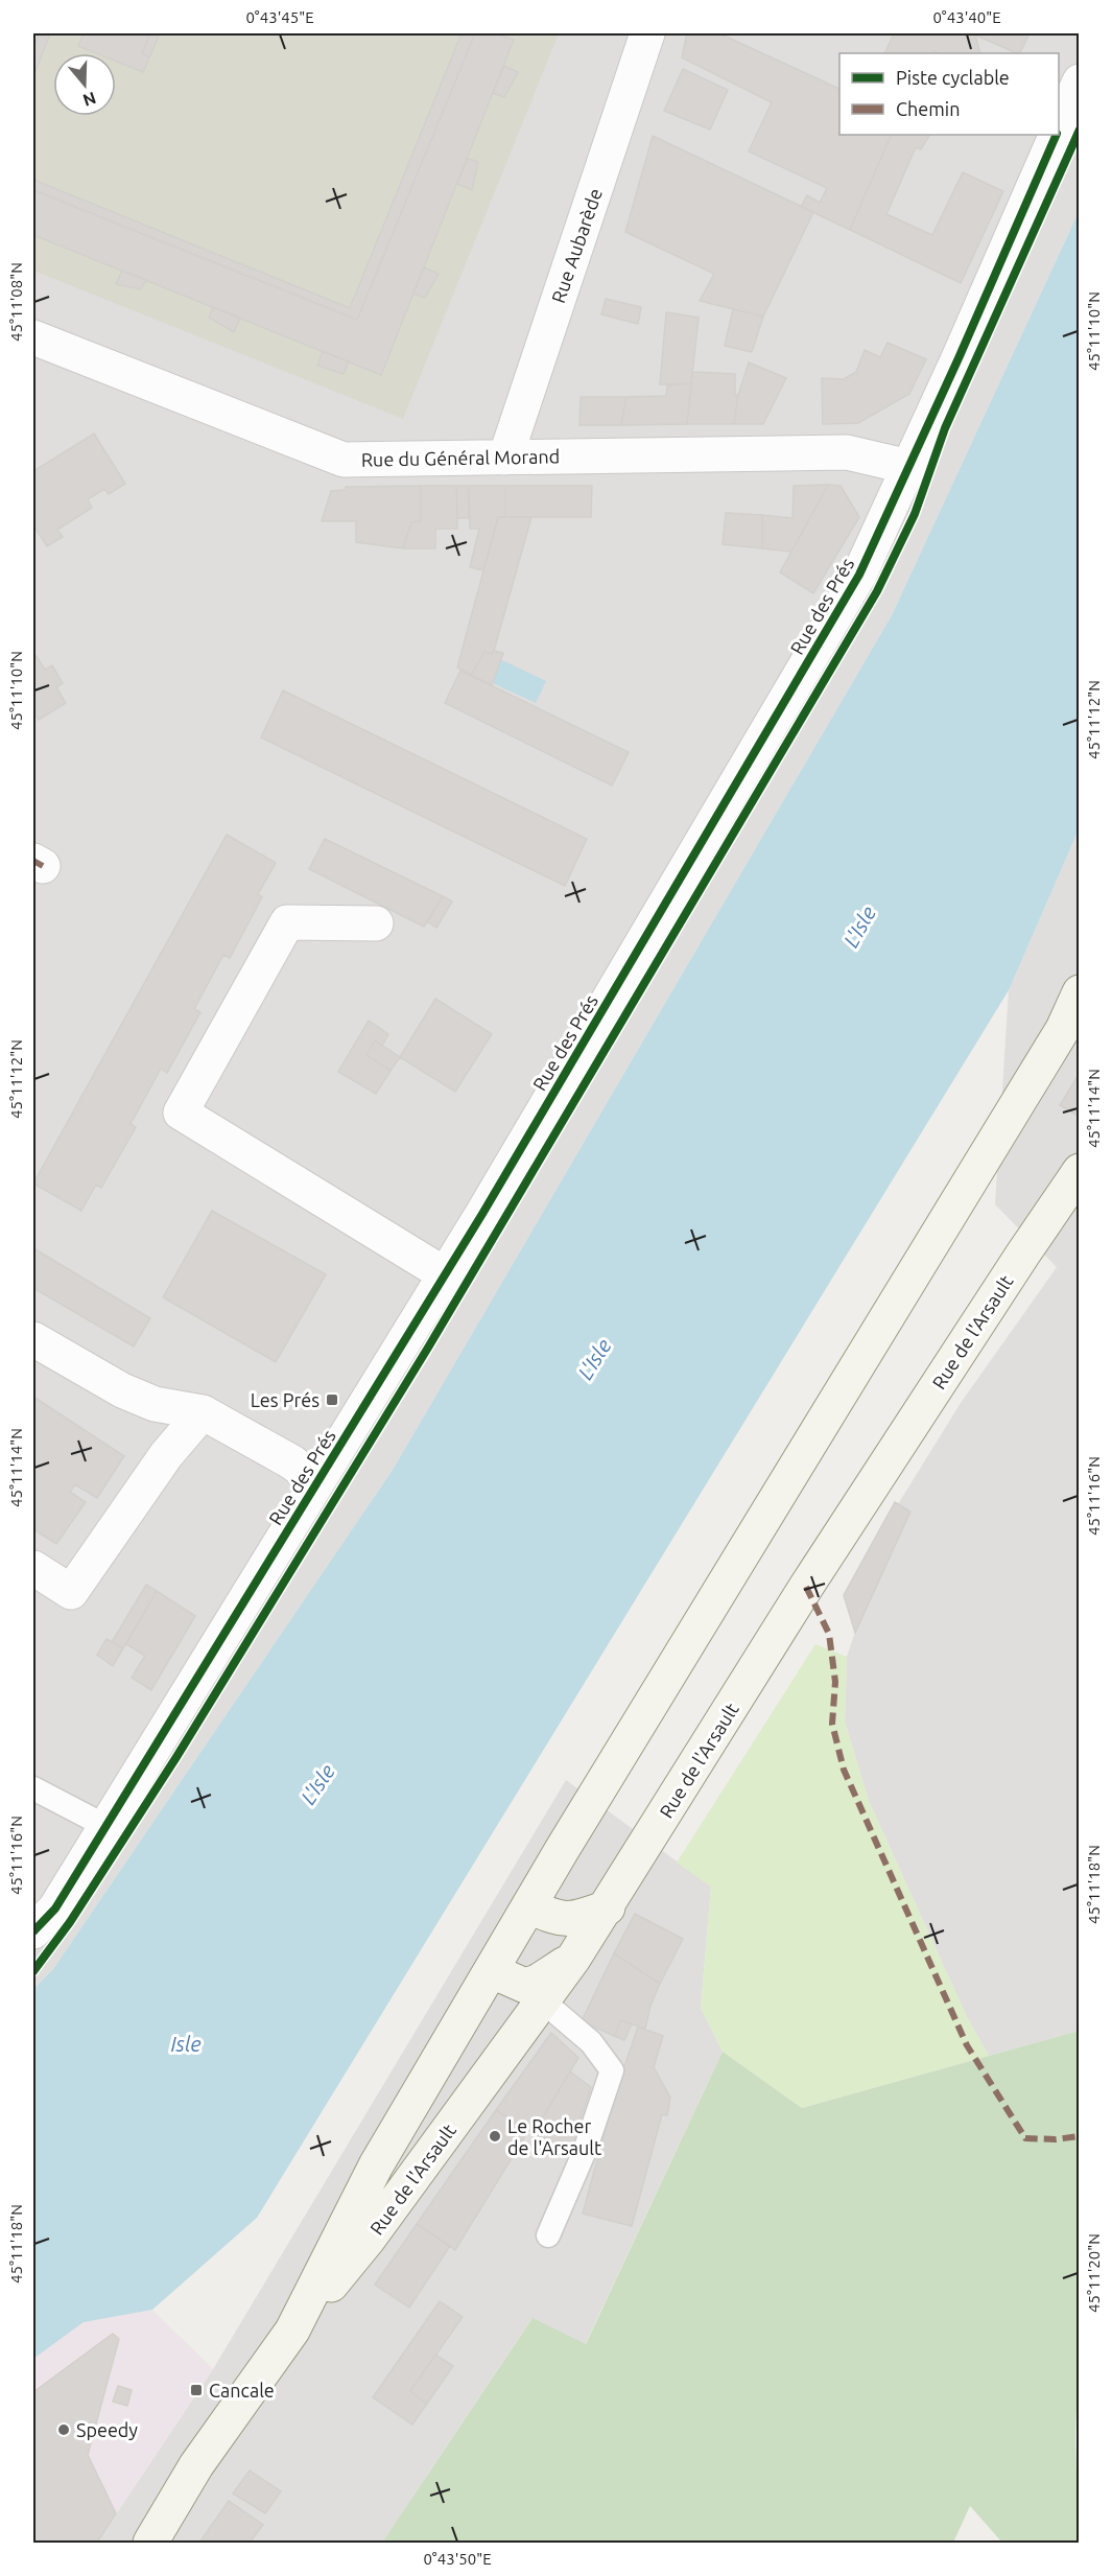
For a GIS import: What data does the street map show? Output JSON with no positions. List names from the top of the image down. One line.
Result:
{"streets":{"main road":["Rue de l'Arsault"],"street":["Rue Aubarède","Rue du Général Morand","Rue des Prés"]},"crossings":[["Rue Aubarède","Rue du Général Morand"],["Rue du Général Morand","Rue des Prés"]],"water":["L'Isle","Isle"],"places":{"transit":["Les Prés","Cancale"],"other":["Le Rocher de l'Arsault","Speedy"]},"legend":["Piste cyclable","Chemin"],"north":"bottom","coordinates":["0°43'45\"E","0°43'40\"E","45°11'08\"N","45°11'10\"N","45°11'12\"N","45°11'14\"N","45°11'16\"N","45°11'18\"N","45°11'20\"N","0°43'50\"E"]}
